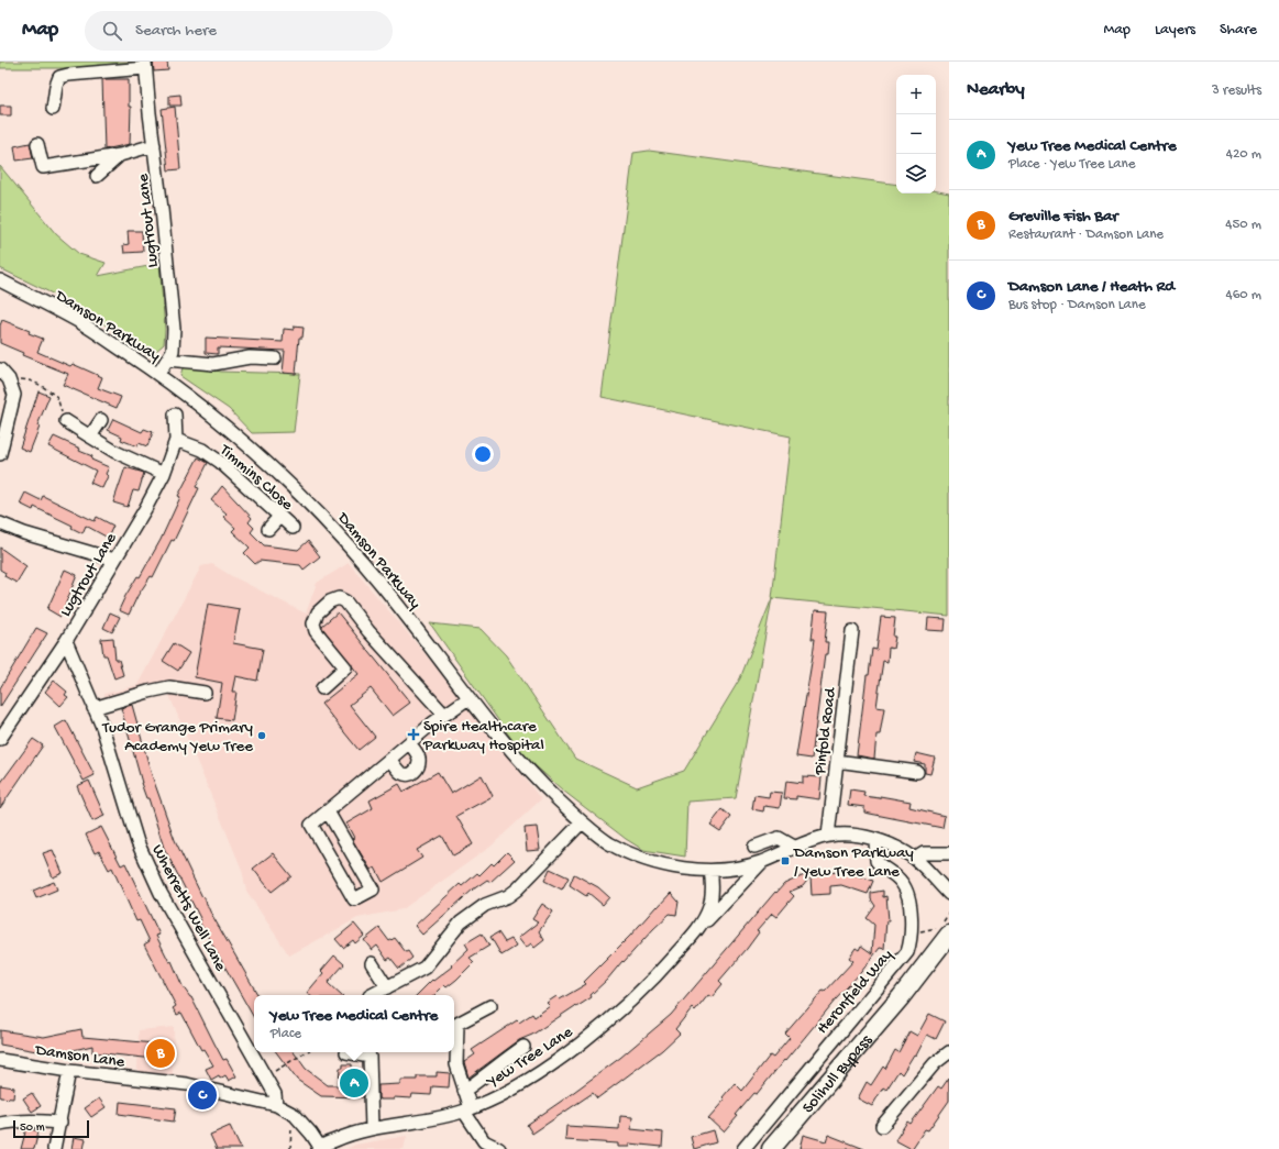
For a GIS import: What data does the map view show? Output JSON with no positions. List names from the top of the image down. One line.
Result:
{"streets":{"highway":["Solihull Bypass"],"street":["Lugtrout Lane","Damson Parkway","Timmins Close","Pinfold Road","Wherretts Well Lane","Heronfield Way","Damson Lane","Yew Tree Lane"]},"crossings":[["Lugtrout Lane","Damson Parkway"],["Lugtrout Lane","Timmins Close"],["Lugtrout Lane","Wherretts Well Lane"],["Damson Parkway","Yew Tree Lane"],["Pinfold Road","Yew Tree Lane"],["Wherretts Well Lane","Damson Lane"],["Heronfield Way","Yew Tree Lane"],["Damson Lane","Yew Tree Lane"]],"places":{"health":["Spire Healthcare Parkway Hospital"],"other":["Tudor Grange Primary Academy Yew Tree"],"transit":["Damson Parkway / Yew Tree Lane"]},"scale_bar":"50 m","page":{"header":"Map","search":"Search here","nav":["Map","Layers","Share"],"heading":["Nearby","3 results"],"map_buttons":["+","−"],"list":[{"mark":"A","name":"Yew Tree Medical Centre","note":"Place · Yew Tree Lane","value":"420 m"},{"mark":"B","name":"Greville Fish Bar","note":"Restaurant · Damson Lane","value":"450 m"},{"mark":"C","name":"Damson Lane / Heath Rd","note":"Bus stop · Damson Lane","value":"460 m"}],"popup":["Yew Tree Medical Centre","Place"],"pins":["B","A","C"],"scale":"50 m"}}
